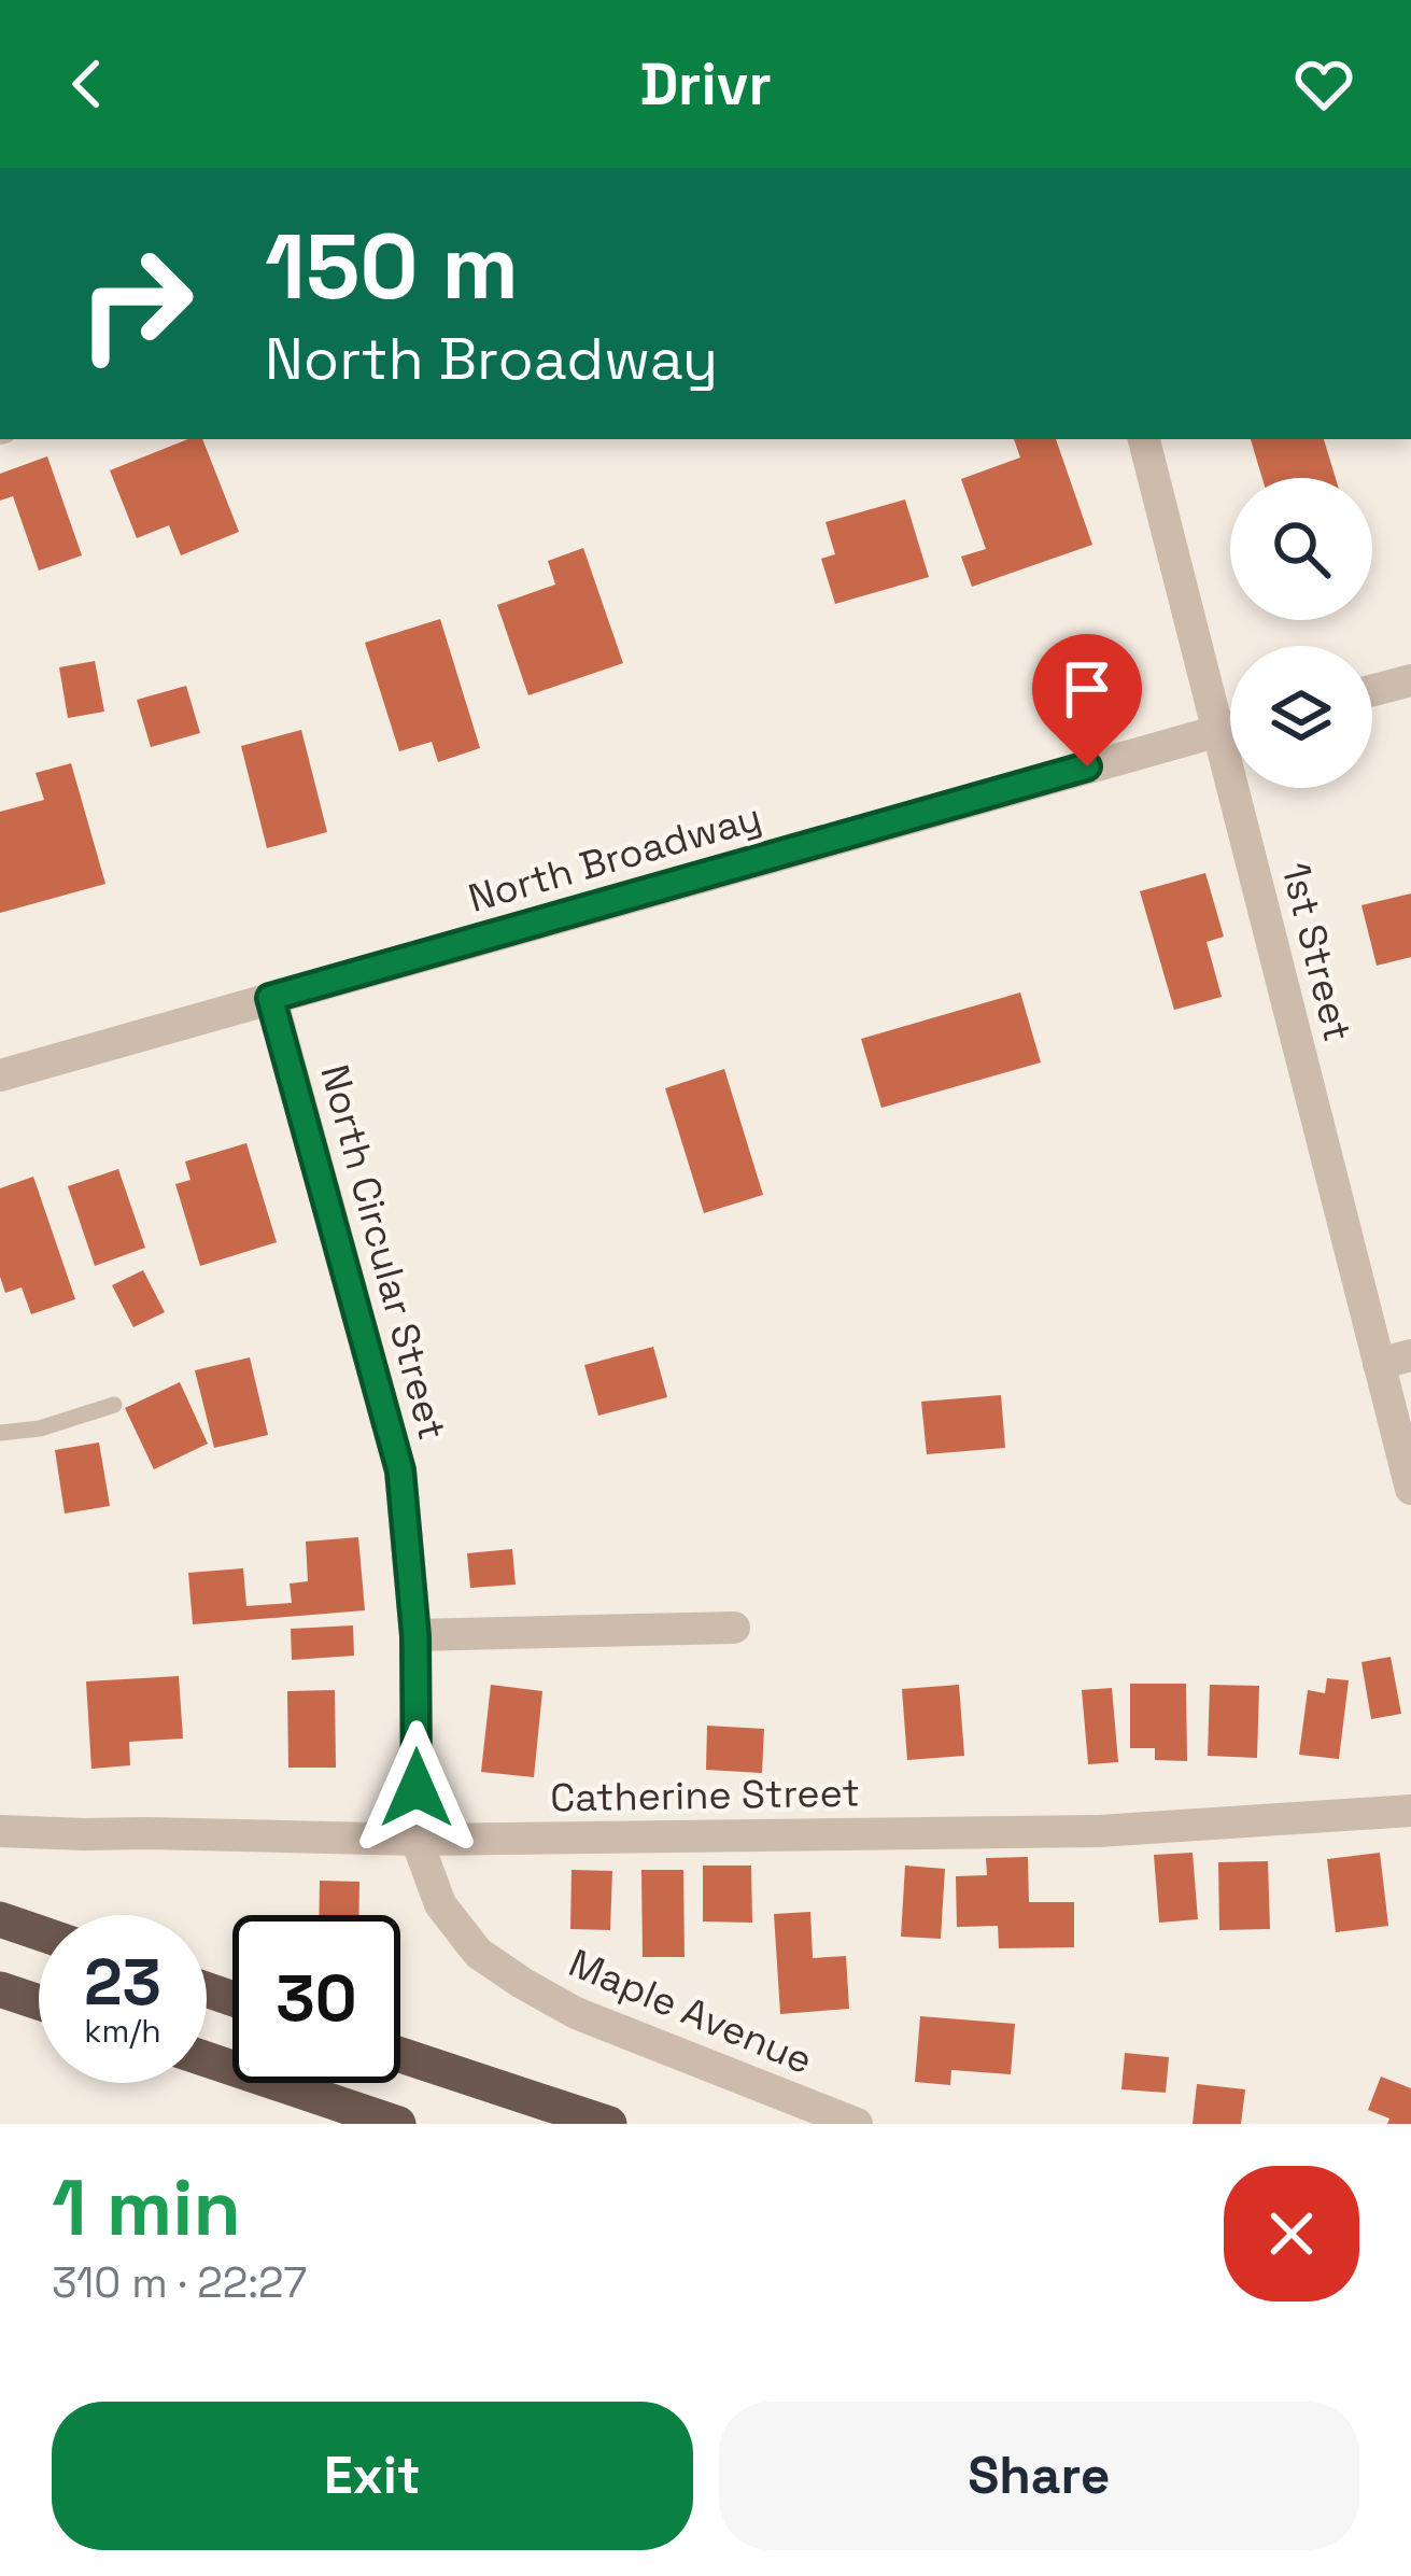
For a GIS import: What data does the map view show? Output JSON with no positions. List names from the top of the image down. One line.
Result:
{"streets":{"street":["North Broadway","1st Street","North Circular Street","Catherine Street","Maple Avenue"]},"crossings":[["North Broadway","1st Street"],["North Broadway","North Circular Street"],["North Circular Street","Catherine Street"],["North Circular Street","Maple Avenue"],["Catherine Street","Maple Avenue"]],"page":{"header":"Drivr","turn":["150 m","North Broadway"],"speed":"23 km/h","limit":"30","heading":["1 min","310 m · 22:27"],"buttons":["Exit","Share"]}}
